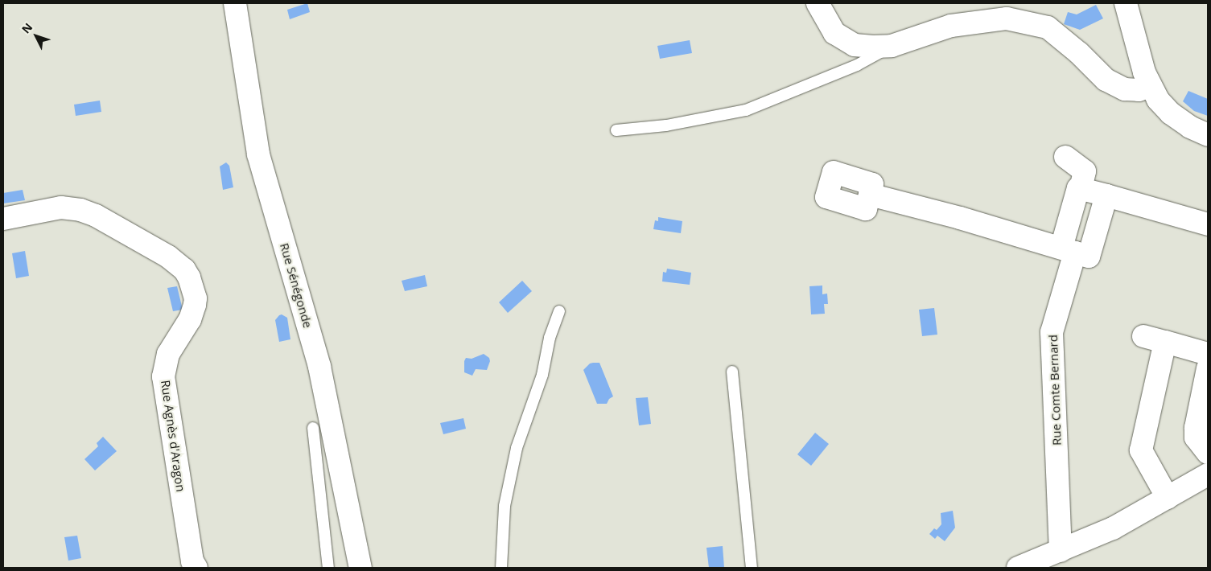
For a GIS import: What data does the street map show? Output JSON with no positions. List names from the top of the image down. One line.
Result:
{"streets":{"street":["Rue Sénégonde","Rue Comte Bernard","Rue Agnès d'Aragon"]},"north":"top left"}
